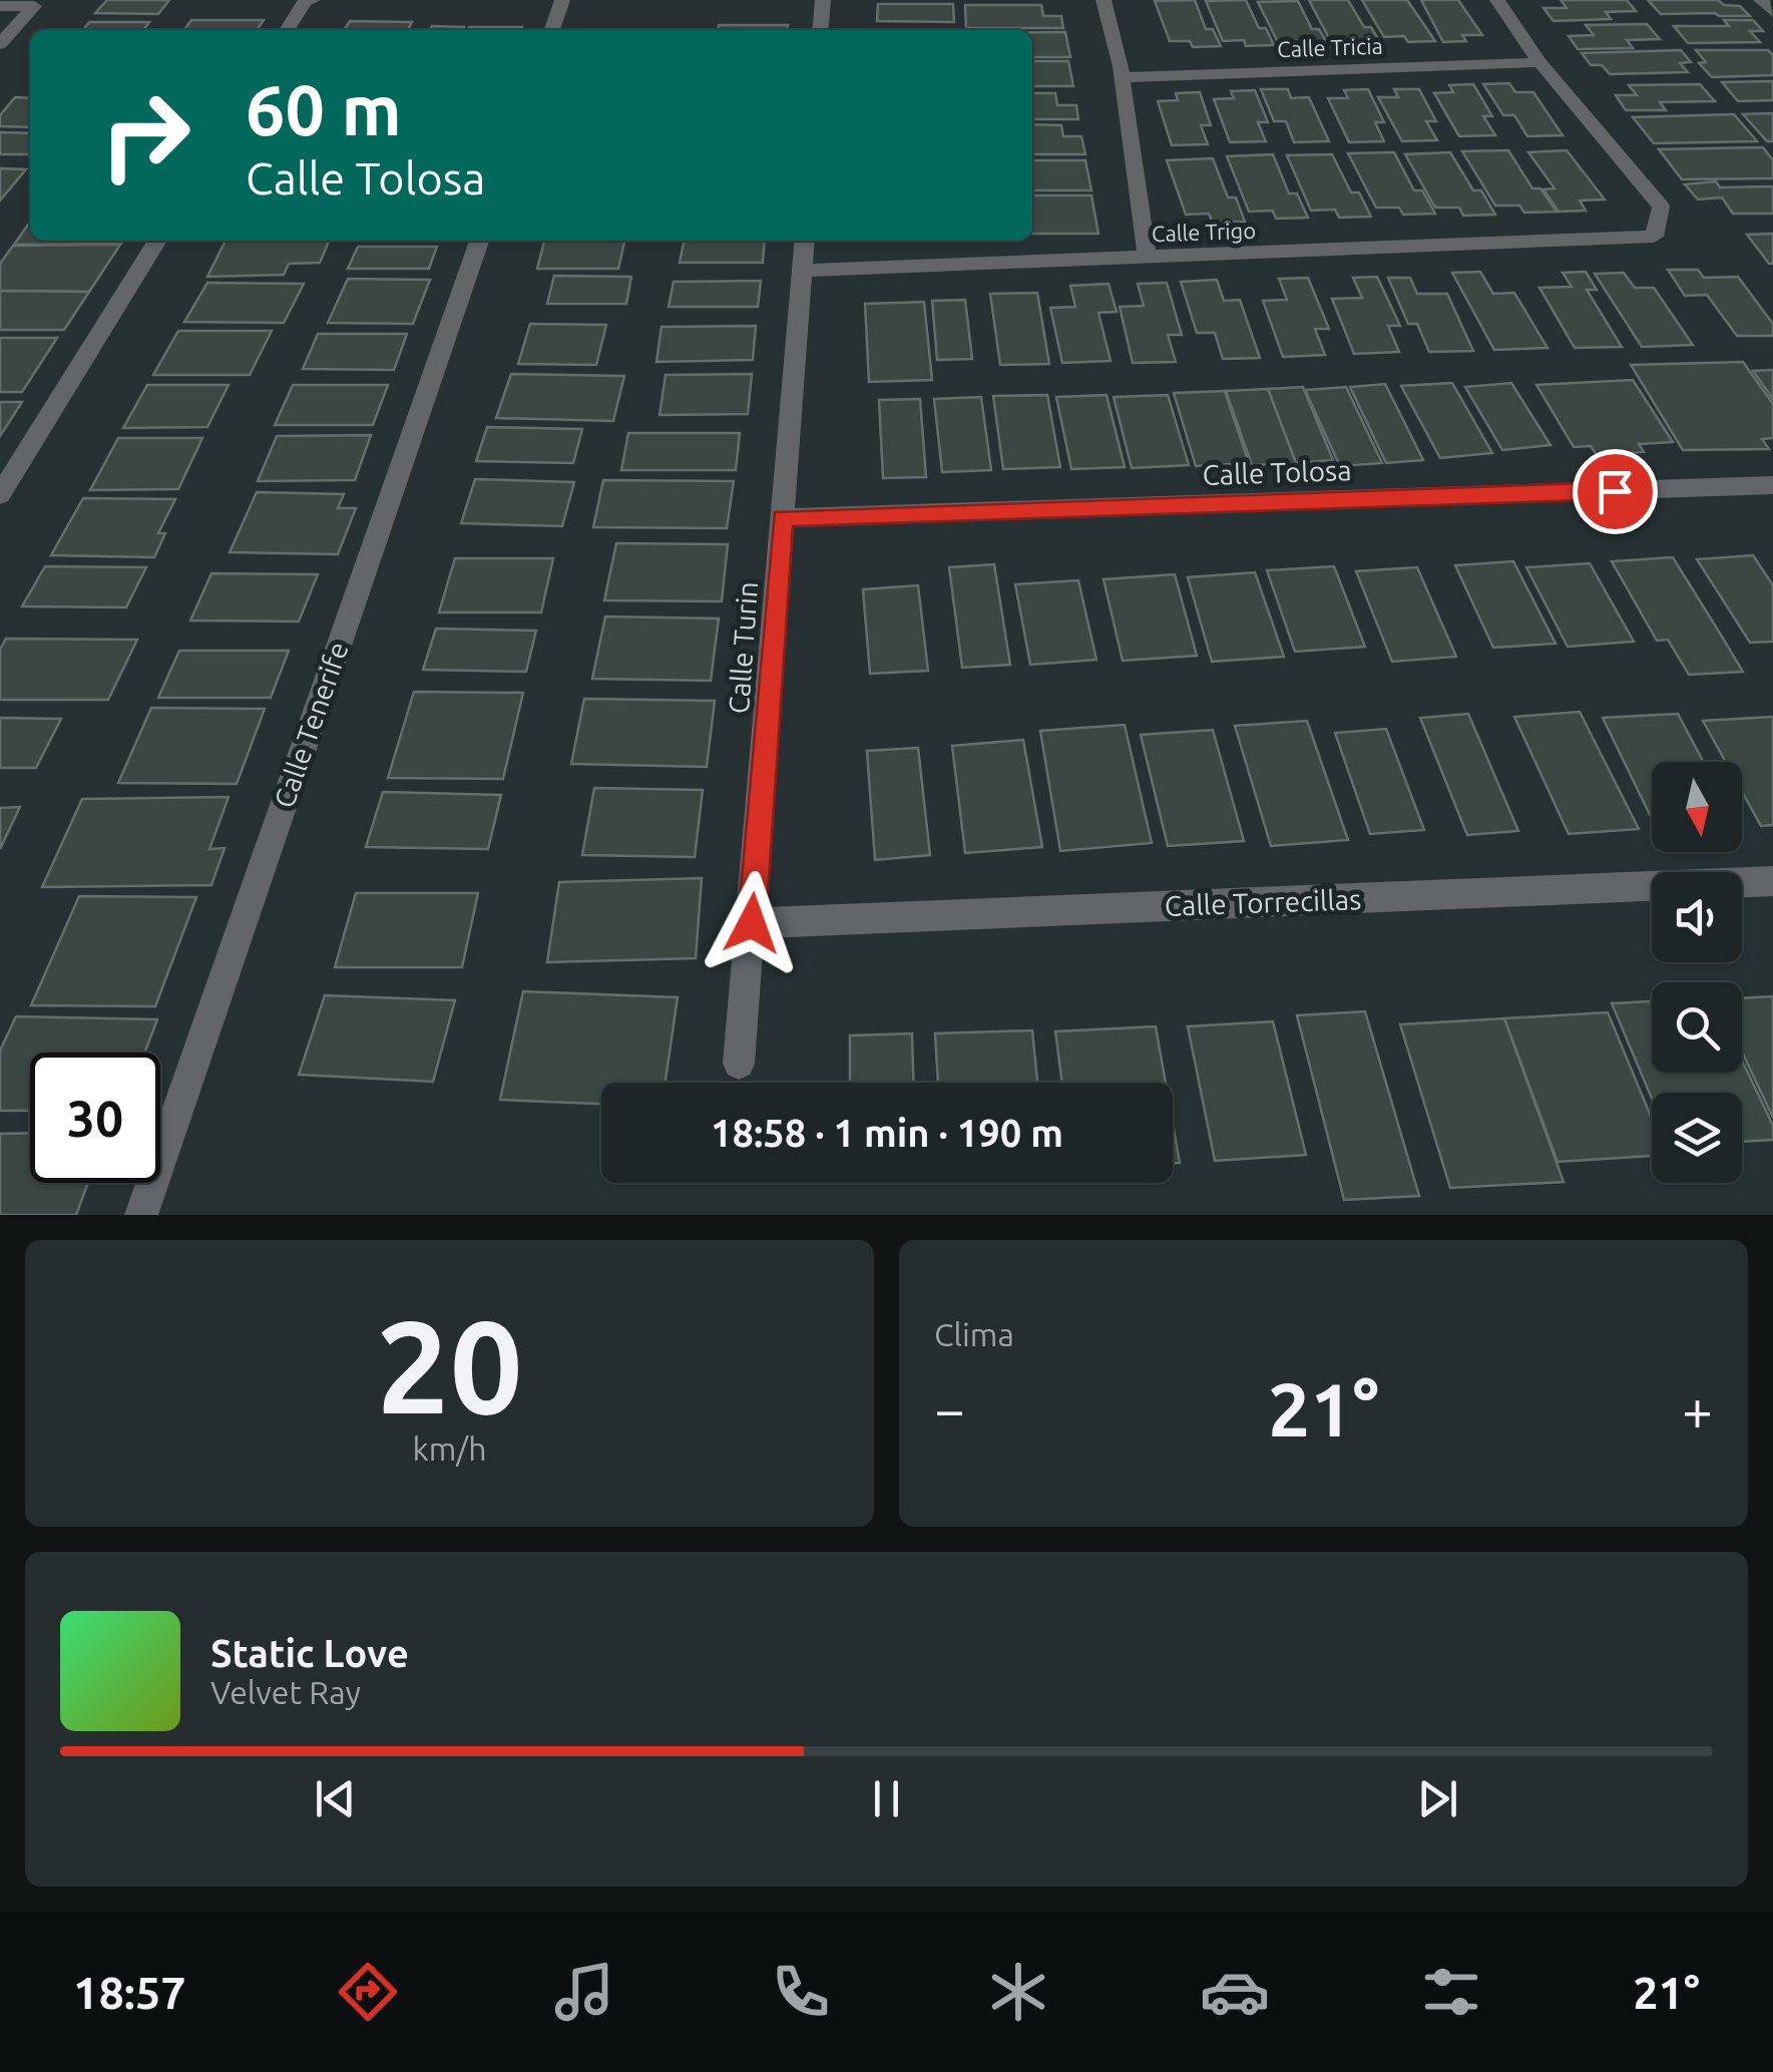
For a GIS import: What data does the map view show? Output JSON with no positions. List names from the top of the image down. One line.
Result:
{"streets":{"street":["Calle Tricia","Calle Trigo","Calle Tolosa","Calle Turin","Calle Tenerife","Calle Torrecillas"]},"crossings":[["Calle Tricia","Calle Trigo"],["Calle Trigo","Calle Turin"],["Calle Tolosa","Calle Turin"],["Calle Turin","Calle Torrecillas"]],"north":"bottom","page":{"turn":["60 m","Calle Tolosa"],"limit":"30","trip":"18:58 · 1 min · 190 m","tile":[["20","km/h"],"Clima"],"heat":["−","21°","+"],"song":["Static Love","Velvet Ray"],"tabs":["18:57","21°"]}}
